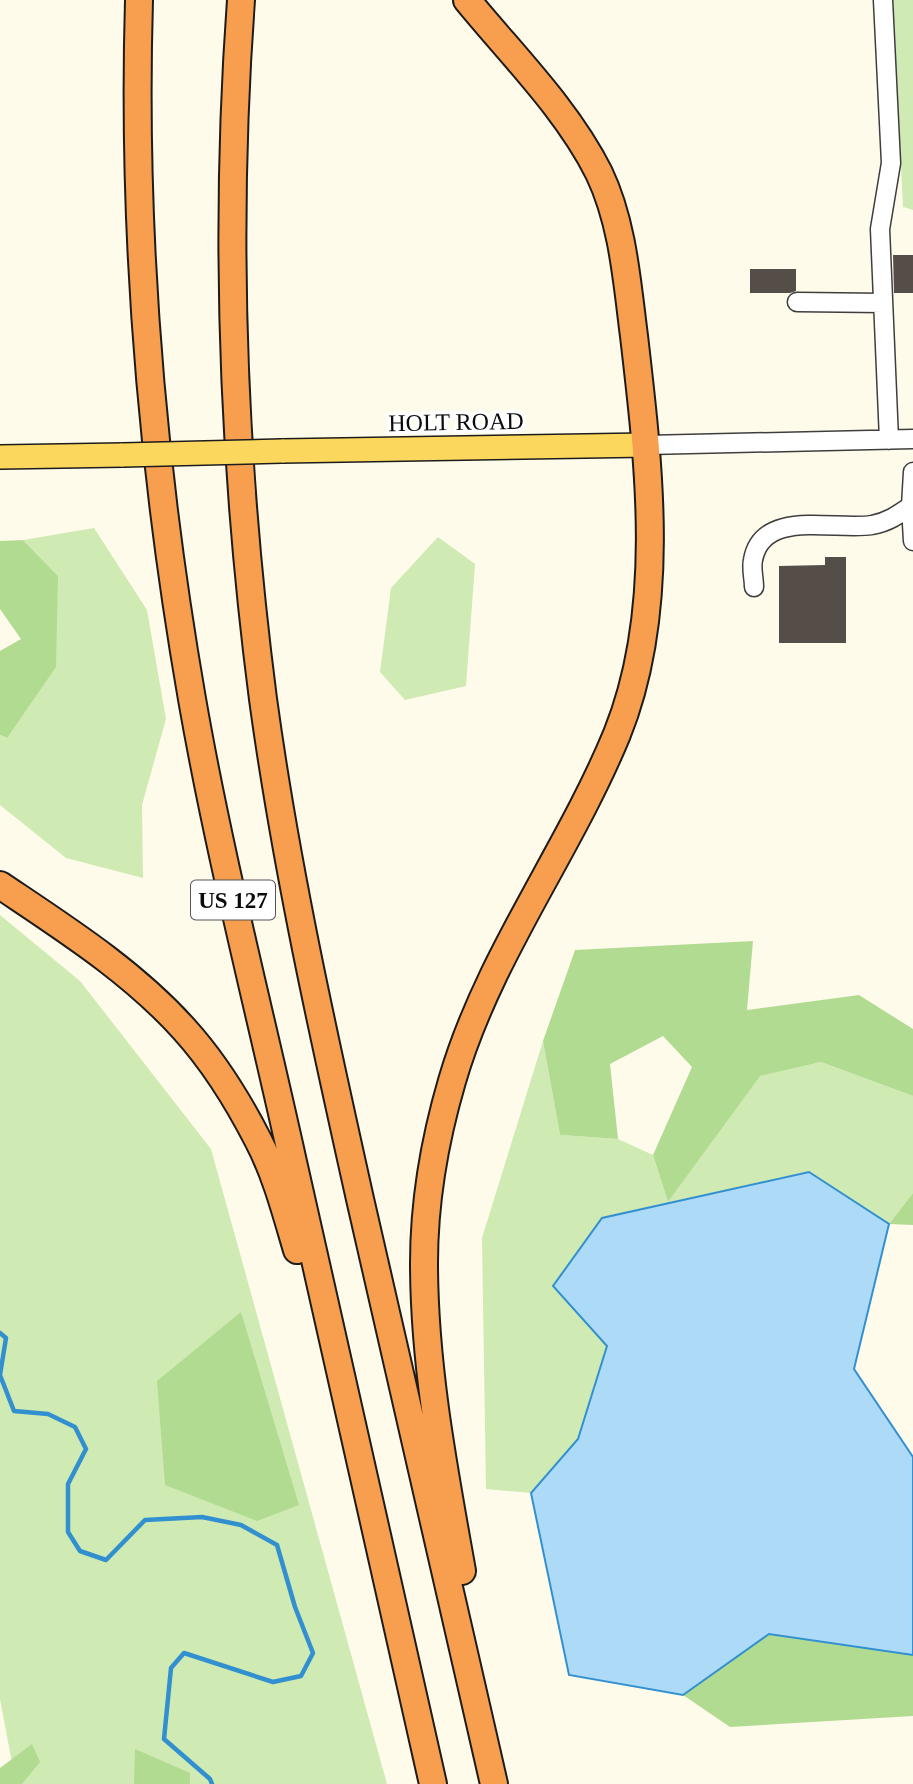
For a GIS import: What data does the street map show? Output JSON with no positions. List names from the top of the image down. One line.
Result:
{"streets":{"highway":["US 127"],"main road":["HOLT ROAD"]}}
